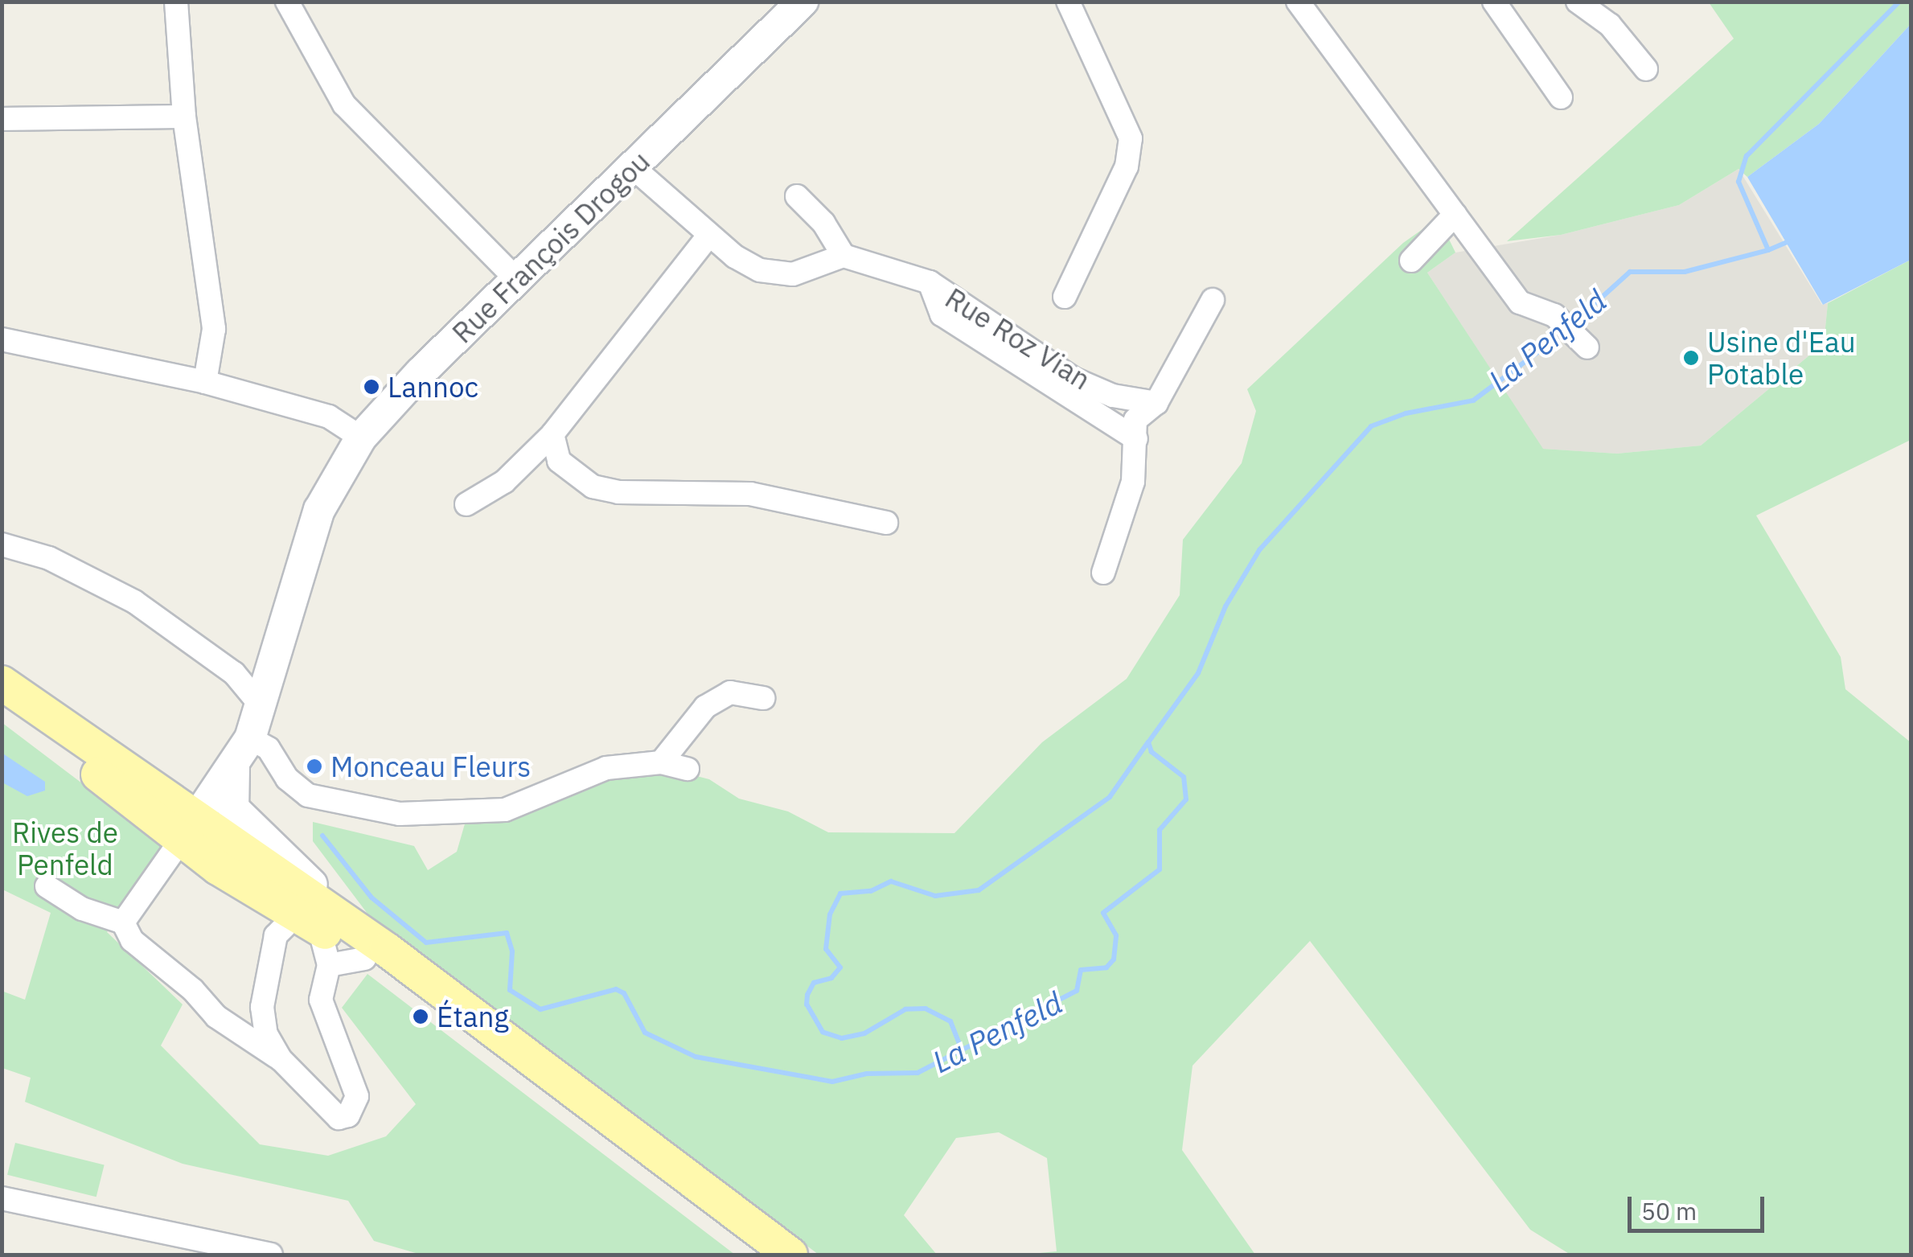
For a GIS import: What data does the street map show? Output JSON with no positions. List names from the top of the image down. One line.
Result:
{"streets":{"street":["Rue François Drogou","Rue Roz Vian"]},"water":["La Penfeld"],"parks":["Rives de Penfeld"],"places":["Usine d'Eau Potable","Lannoc","Monceau Fleurs","Étang"],"scale_bar":"50 m"}
